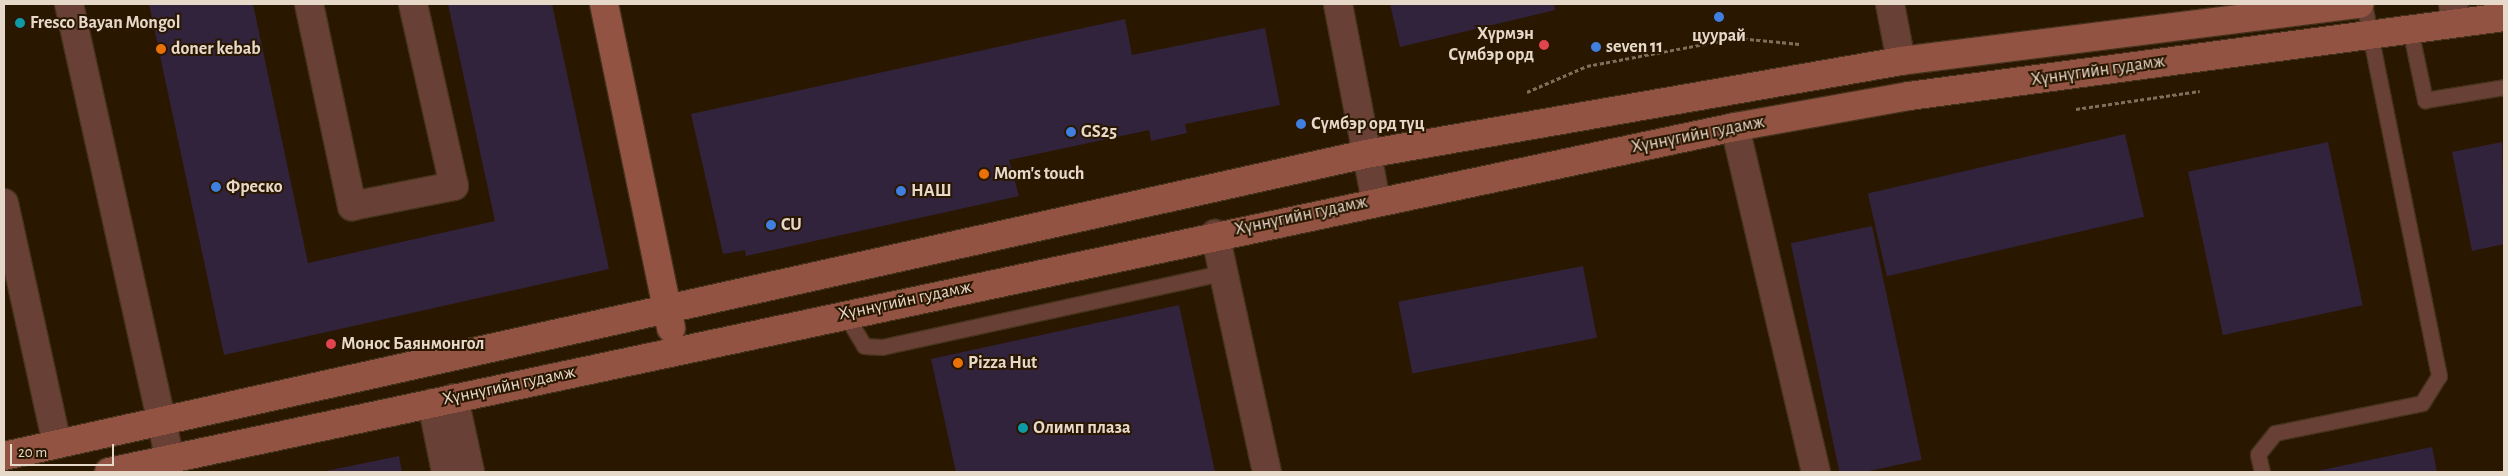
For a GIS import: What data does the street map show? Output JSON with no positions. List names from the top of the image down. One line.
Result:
{"streets":{"main road":["Хүннүгийн гудамж"]},"places":["цуурай","Fresco Bayan Mongol","Хүрмэн Сүмбэр орд","seven 11","doner kebab","Сүмбэр орд түц","GS25","Mom's touch","Фреско","НАШ","CU","Монос Баянмонгол","Pizza Hut","Олимп плаза"],"scale_bar":"20 m"}
